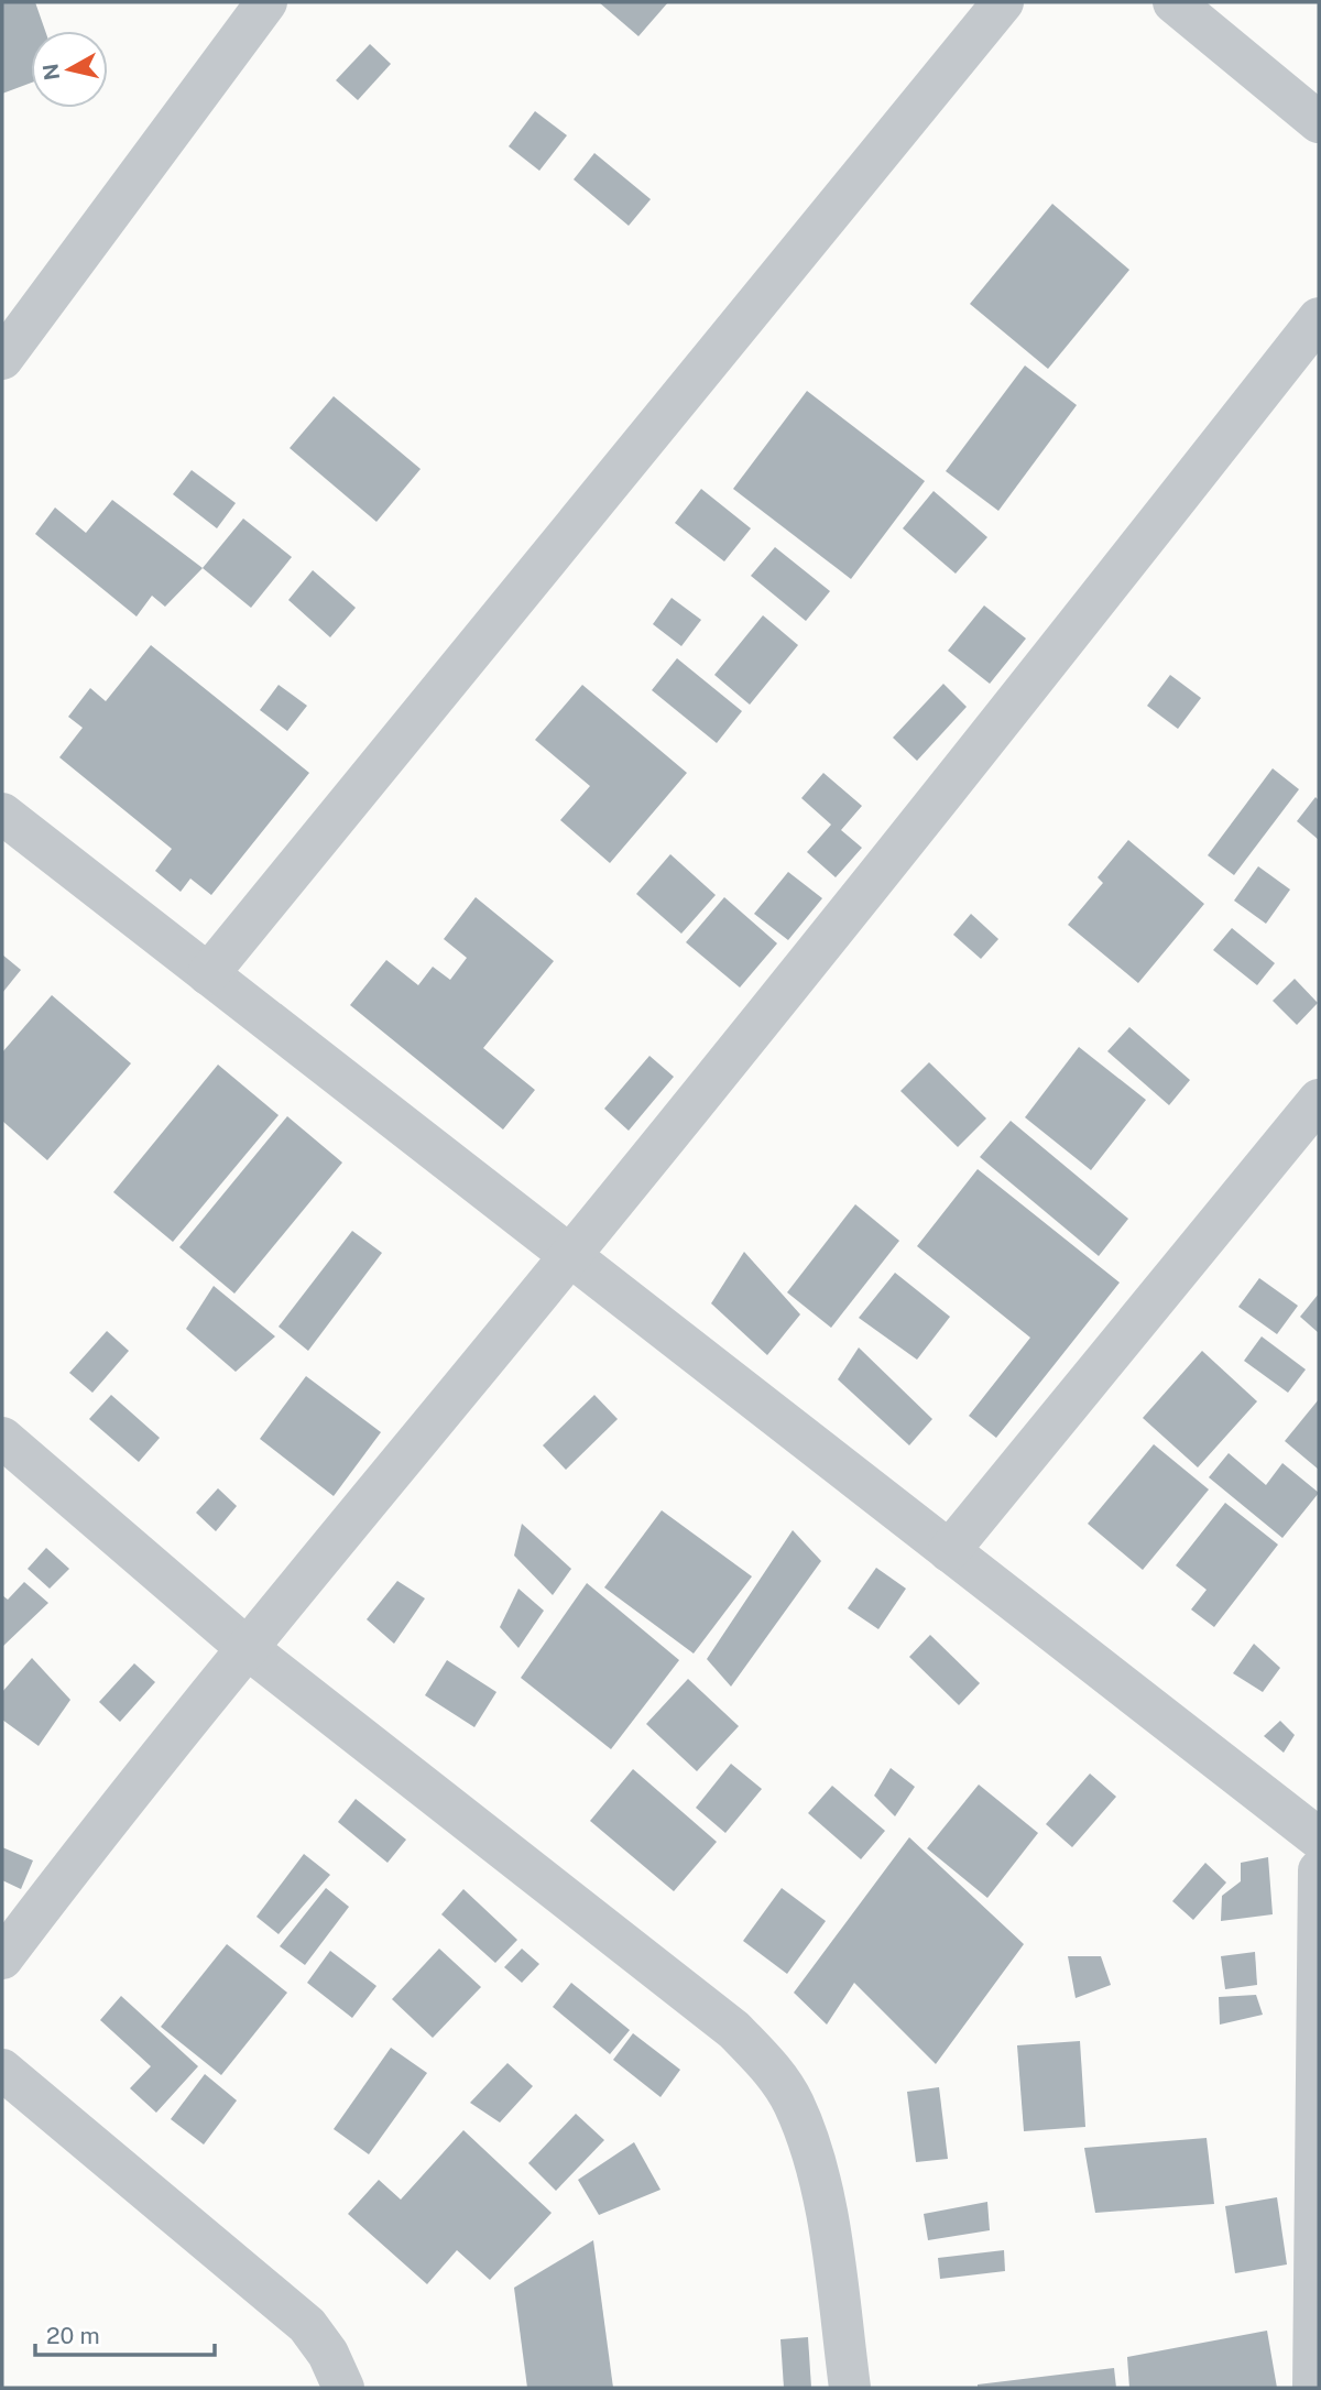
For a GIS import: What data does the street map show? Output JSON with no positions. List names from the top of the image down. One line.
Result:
{"scale_bar":"20 m","north":"left"}
